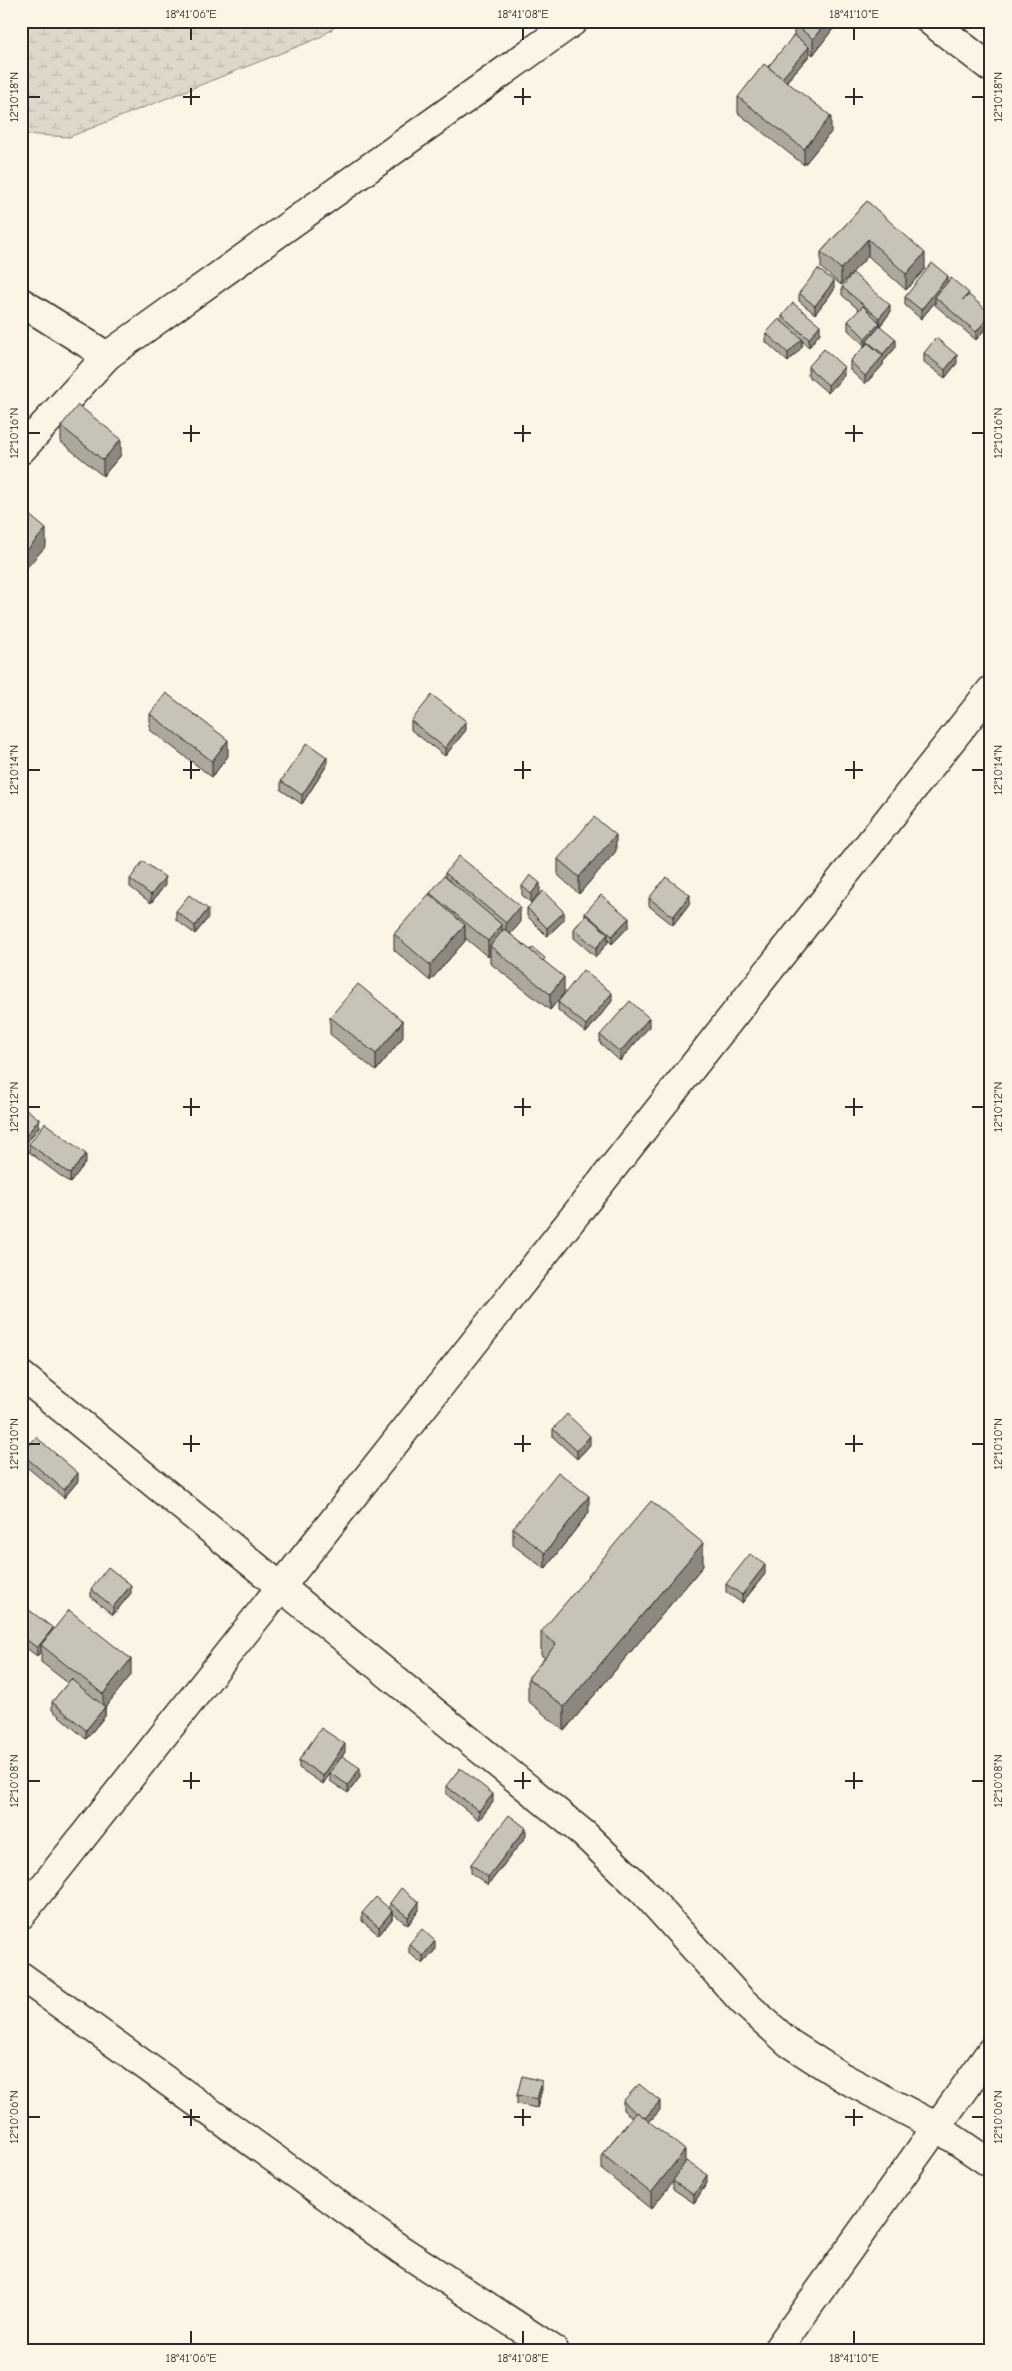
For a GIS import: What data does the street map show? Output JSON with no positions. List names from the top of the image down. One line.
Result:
{"coordinates":["18°41'06\"E","18°41'08\"E","18°41'10\"E","12°10'18\"N","12°10'16\"N","12°10'14\"N","12°10'12\"N","12°10'10\"N","12°10'08\"N","12°10'06\"N"]}
